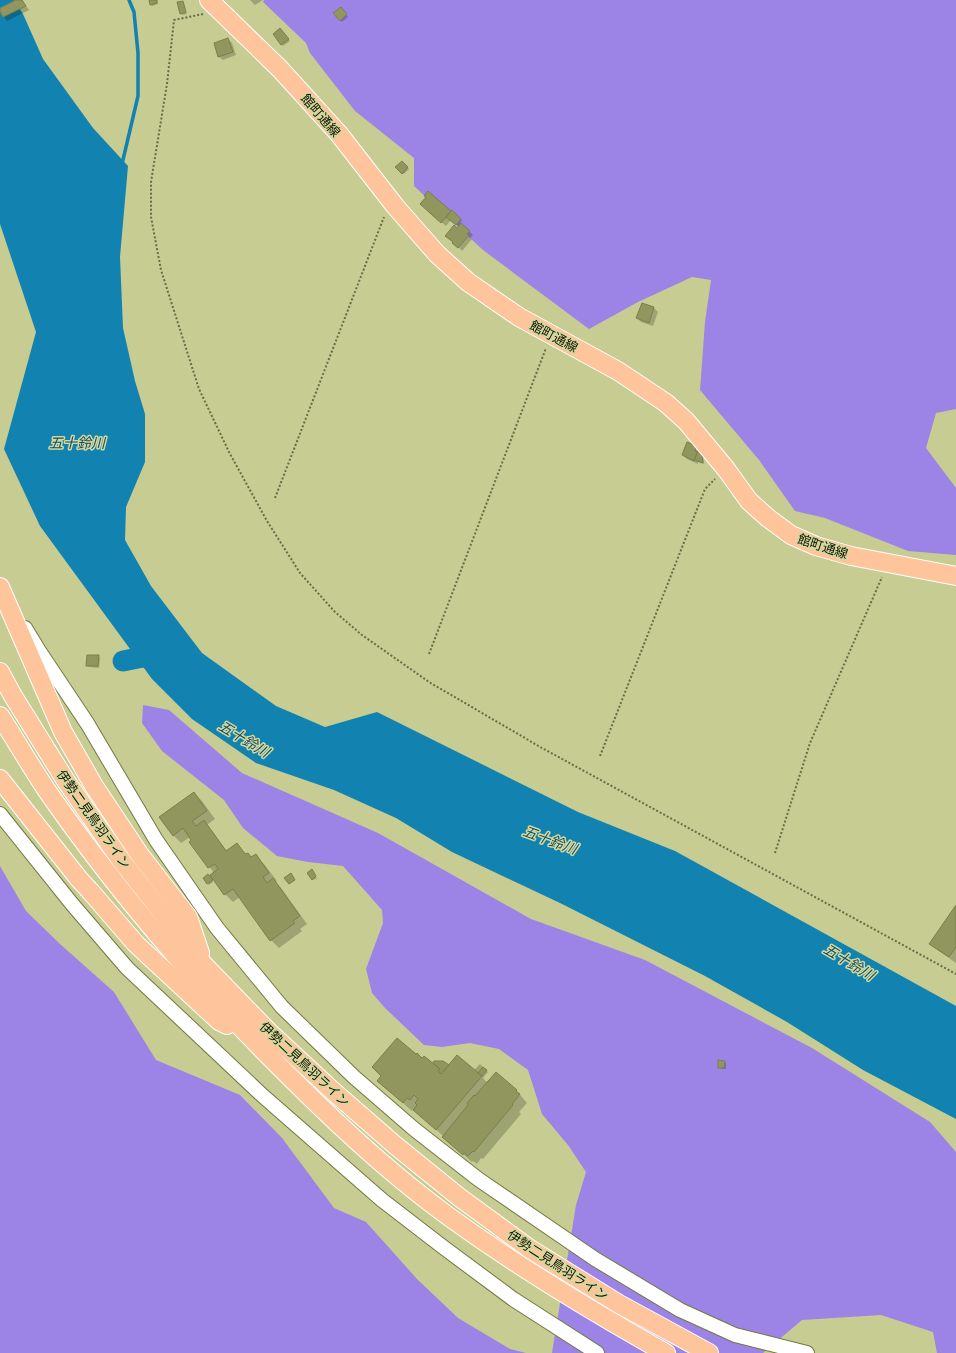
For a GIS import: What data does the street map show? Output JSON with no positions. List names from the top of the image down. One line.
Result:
{"streets":{"main road":["館町通線","伊勢二見鳥羽ライン"]},"water":["五十鈴川"]}
